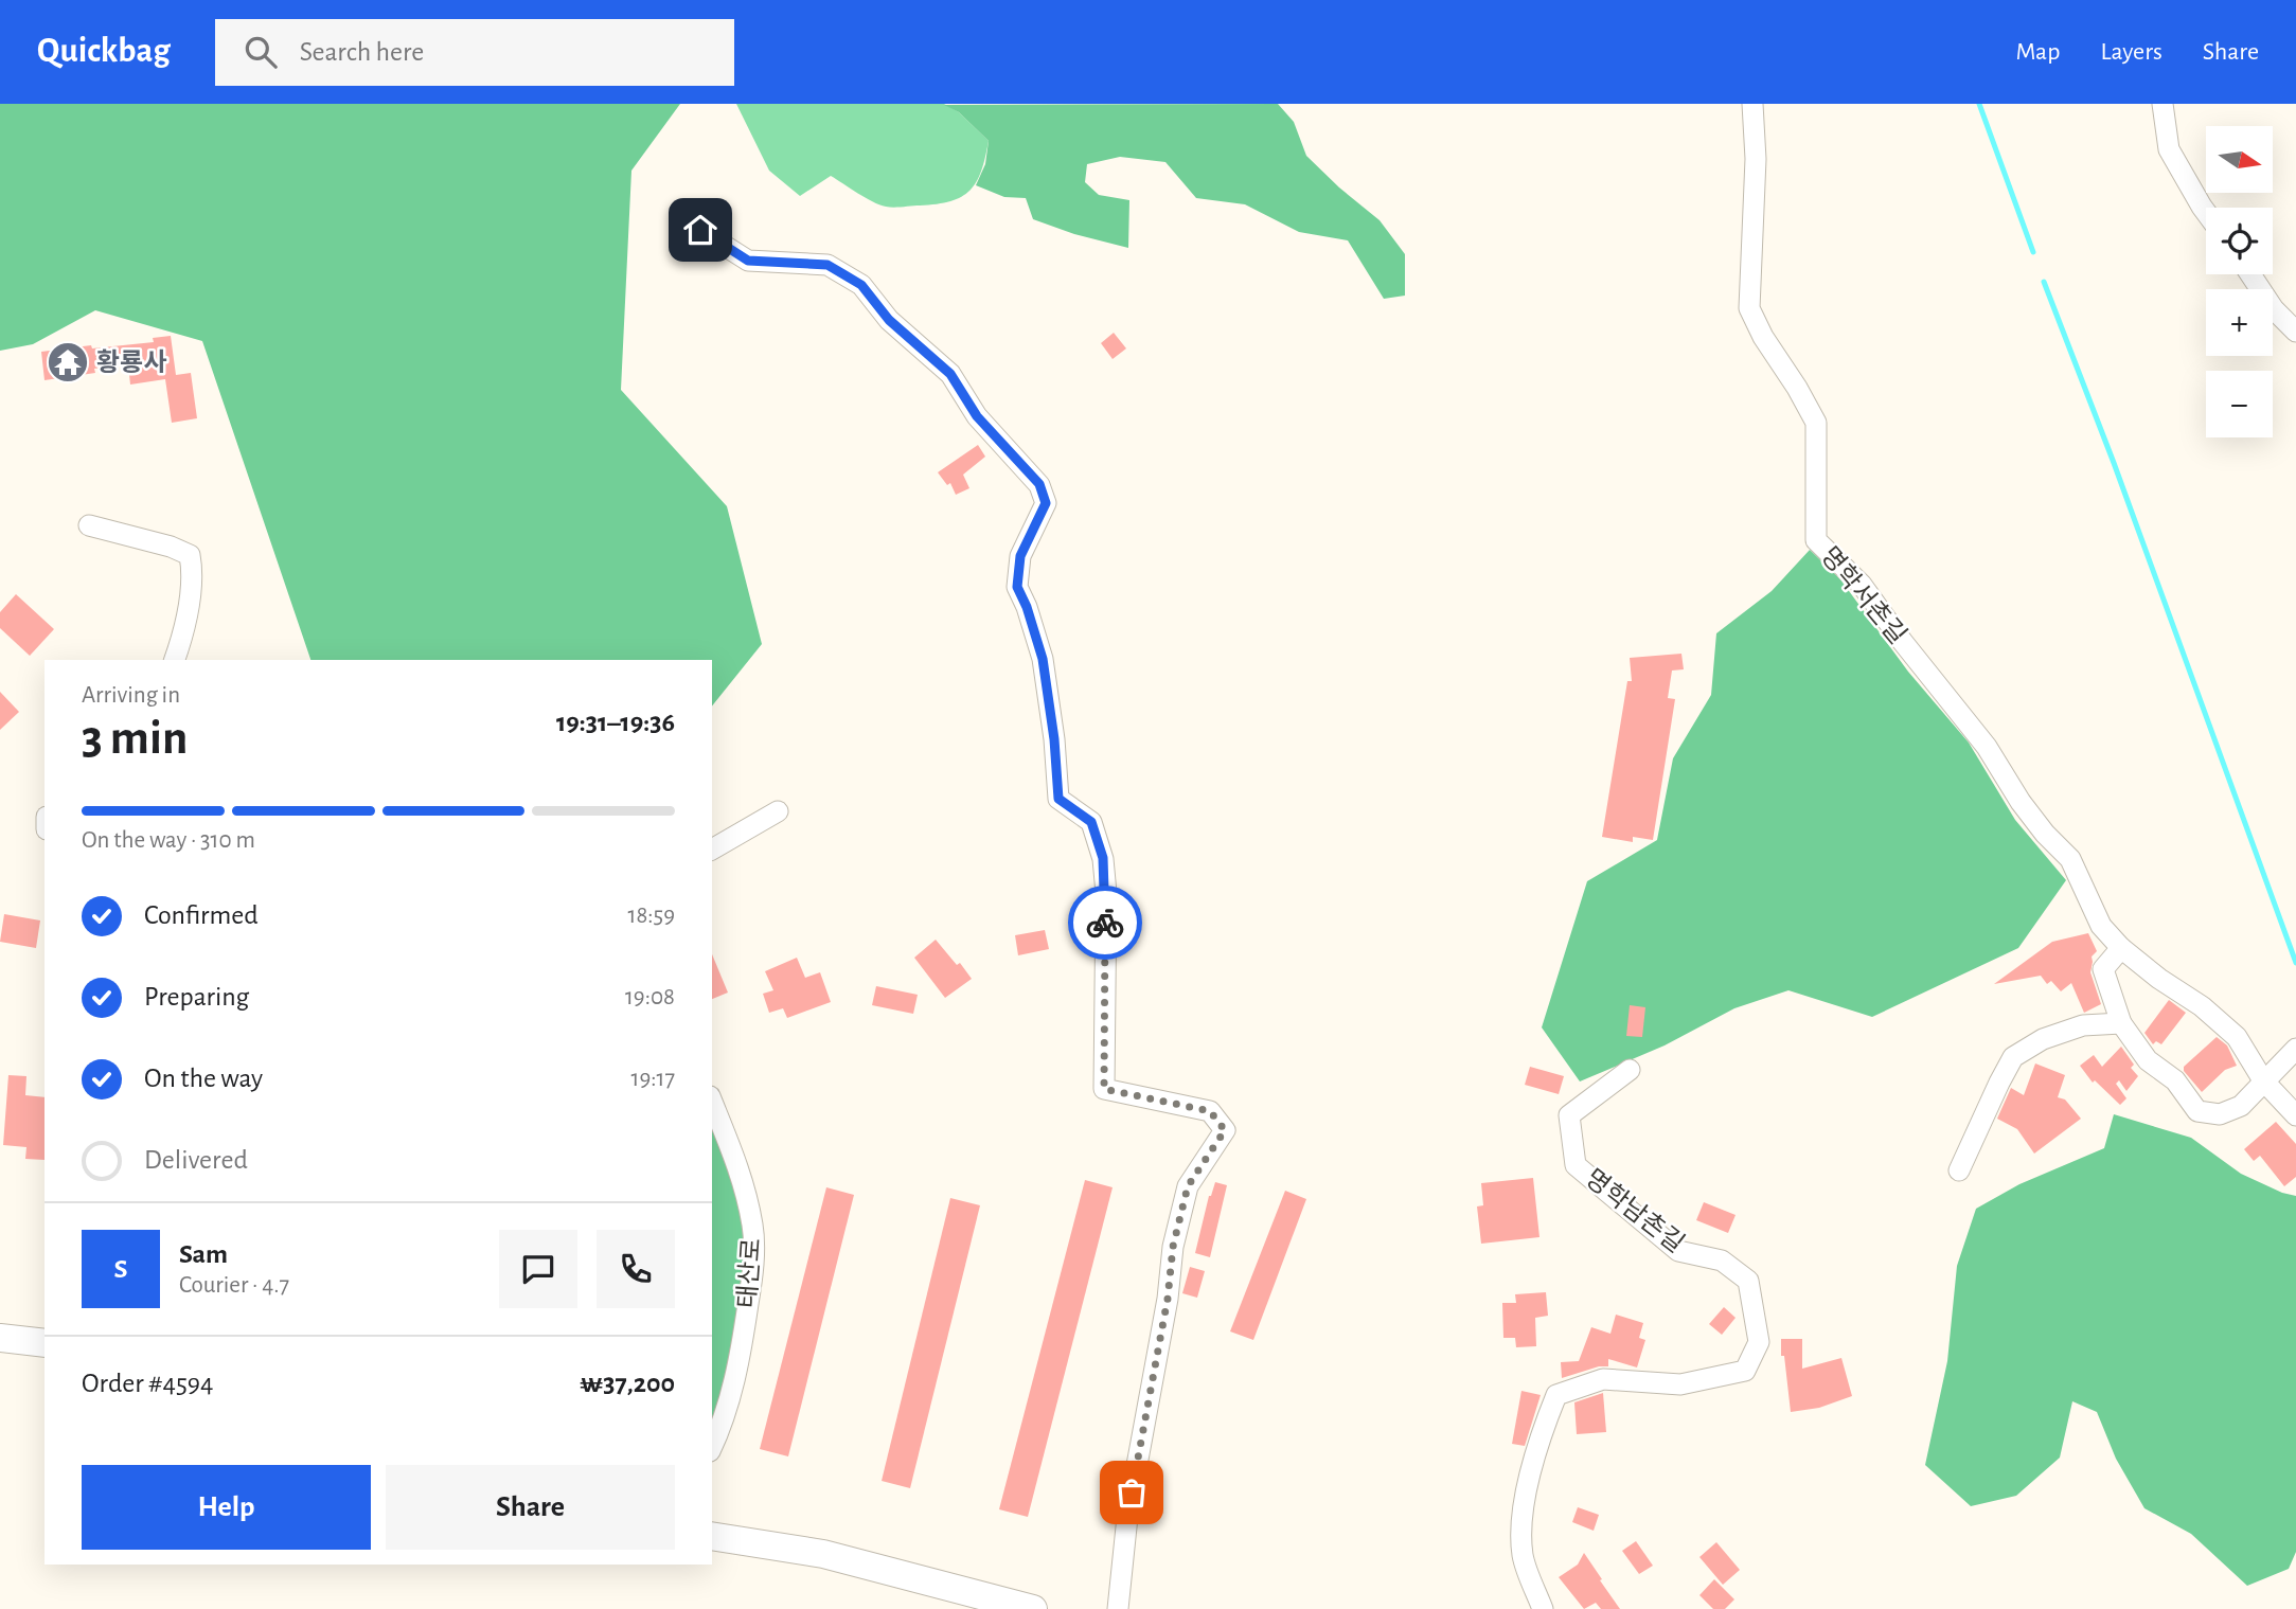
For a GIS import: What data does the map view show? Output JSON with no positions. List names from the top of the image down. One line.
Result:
{"streets":{"street":["명학서촌길","명학남촌길","태산로"]},"places":{"temple":["황룡사"]},"north":"right","page":{"header":"Quickbag","search":"Search here","nav":["Map","Layers","Share"],"map_buttons":["+","−"],"heading":["3 min","Arriving in","19:31–19:36"],"panel":["Sam","Courier · 4.7","Order #4594","₩37,200"],"bar":"On the way · 310 m","list":[["Confirmed","18:59"],["Preparing","19:08"],["On the way","19:17"],"Delivered"],"round":"S","buttons":["Help","Share"]}}
